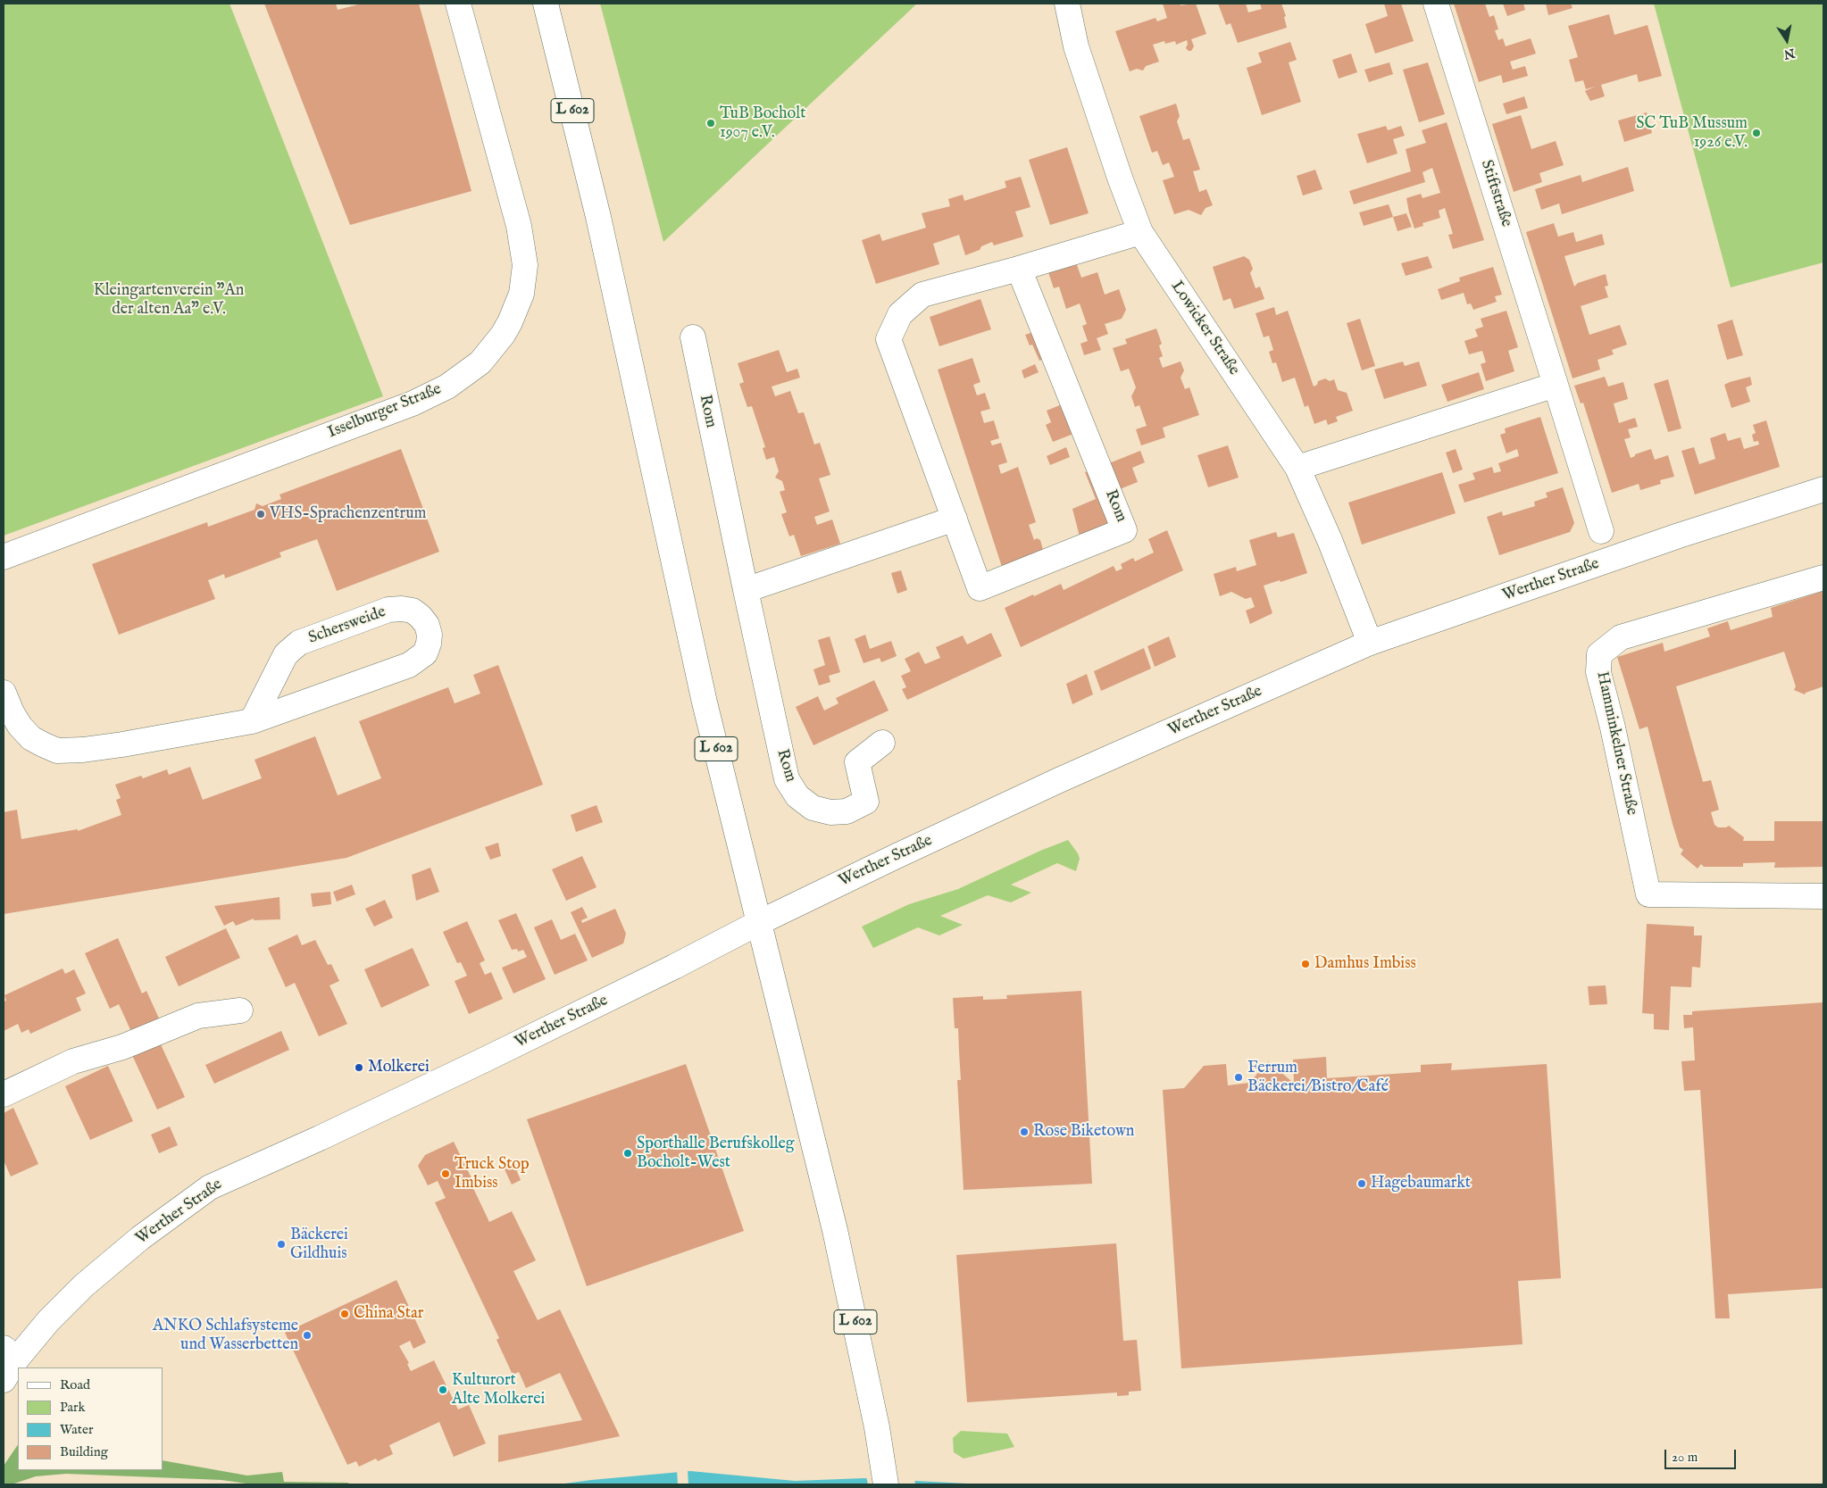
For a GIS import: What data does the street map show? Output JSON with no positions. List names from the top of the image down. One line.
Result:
{"streets":{"street":["L 602","Stiftstraße","Lowicker Straße","Isselburger Straße","Rom","Werther Straße","Schersweide","Hamminkelner Straße"]},"crossings":[["L 602","Werther Straße"],["Lowicker Straße","Rom"],["Lowicker Straße","Werther Straße"]],"parks":["Kleingartenverein \"An der alten Aa\" e.V."],"places":["TuB Bocholt 1907 e.V.","SC TuB Mussum 1926 e.V.","VHS-Sprachenzentrum","Damhus Imbiss","Molkerei","Ferrum Bäckerei/Bistro/Café","Rose Biketown","Sporthalle Berufskolleg Bocholt-West","Truck Stop Imbiss","Hagebaumarkt","Bäckerei Gildhuis","China Star","ANKO Schlafsysteme und Wasserbetten","Kulturort Alte Molkerei"],"legend":["Road","Park","Water","Building"],"scale_bar":"20 m","north":"bottom"}
